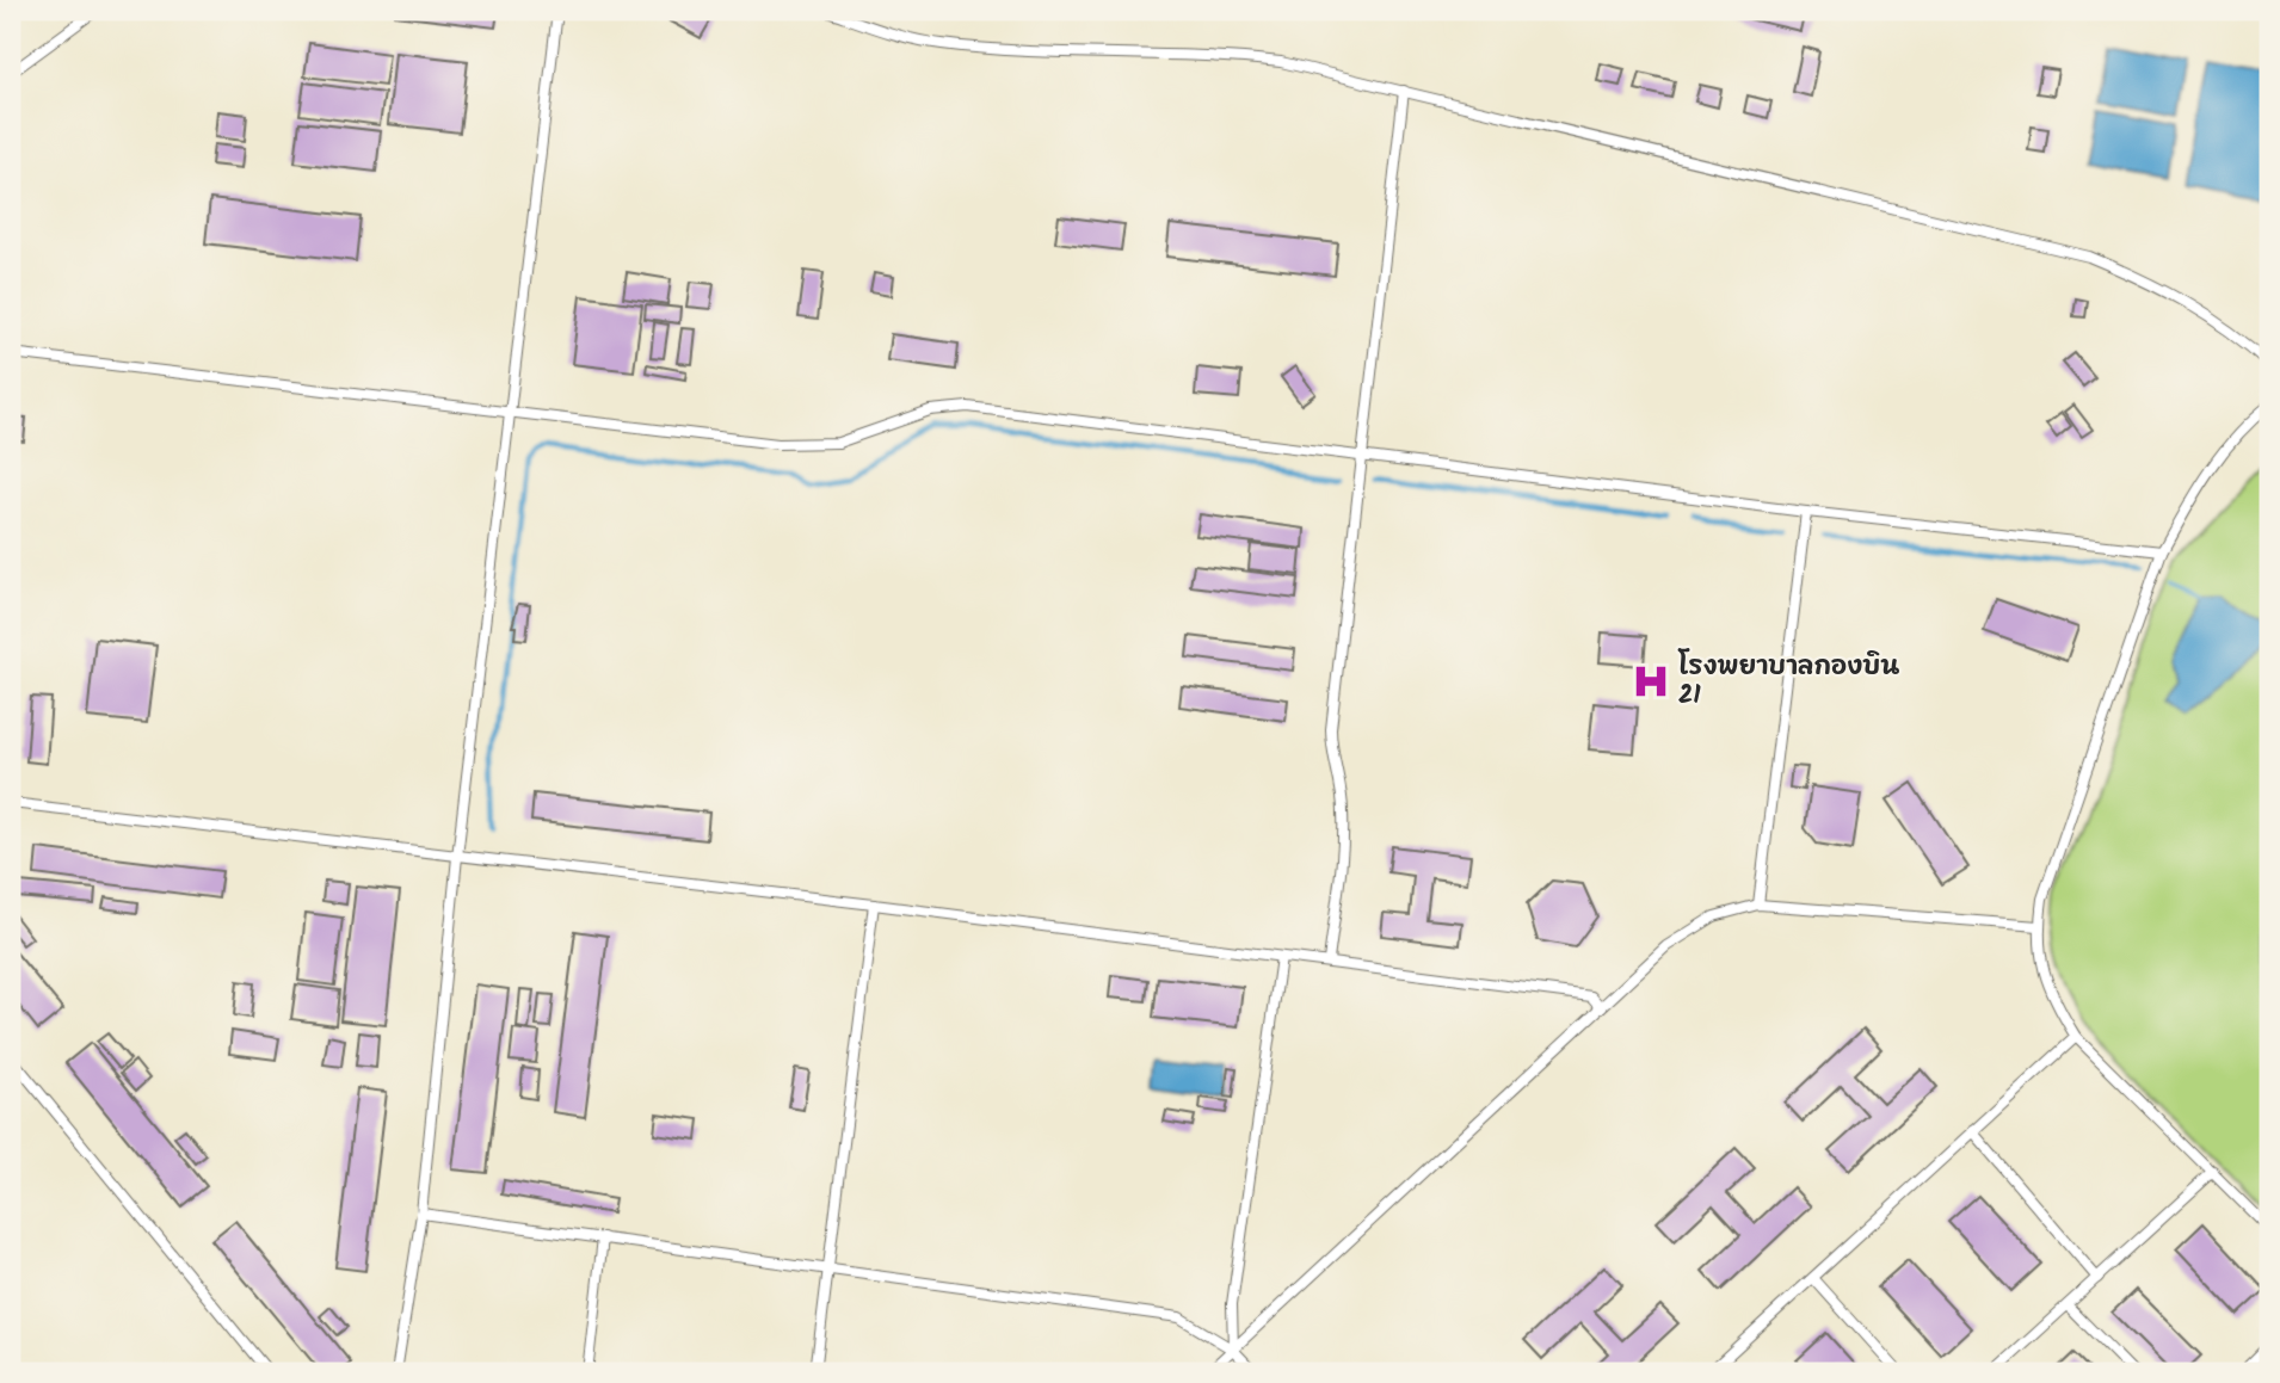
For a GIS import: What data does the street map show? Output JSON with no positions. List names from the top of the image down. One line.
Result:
{"places":{"hospital":["โรงพยาบาลกองบิน 21"]}}
